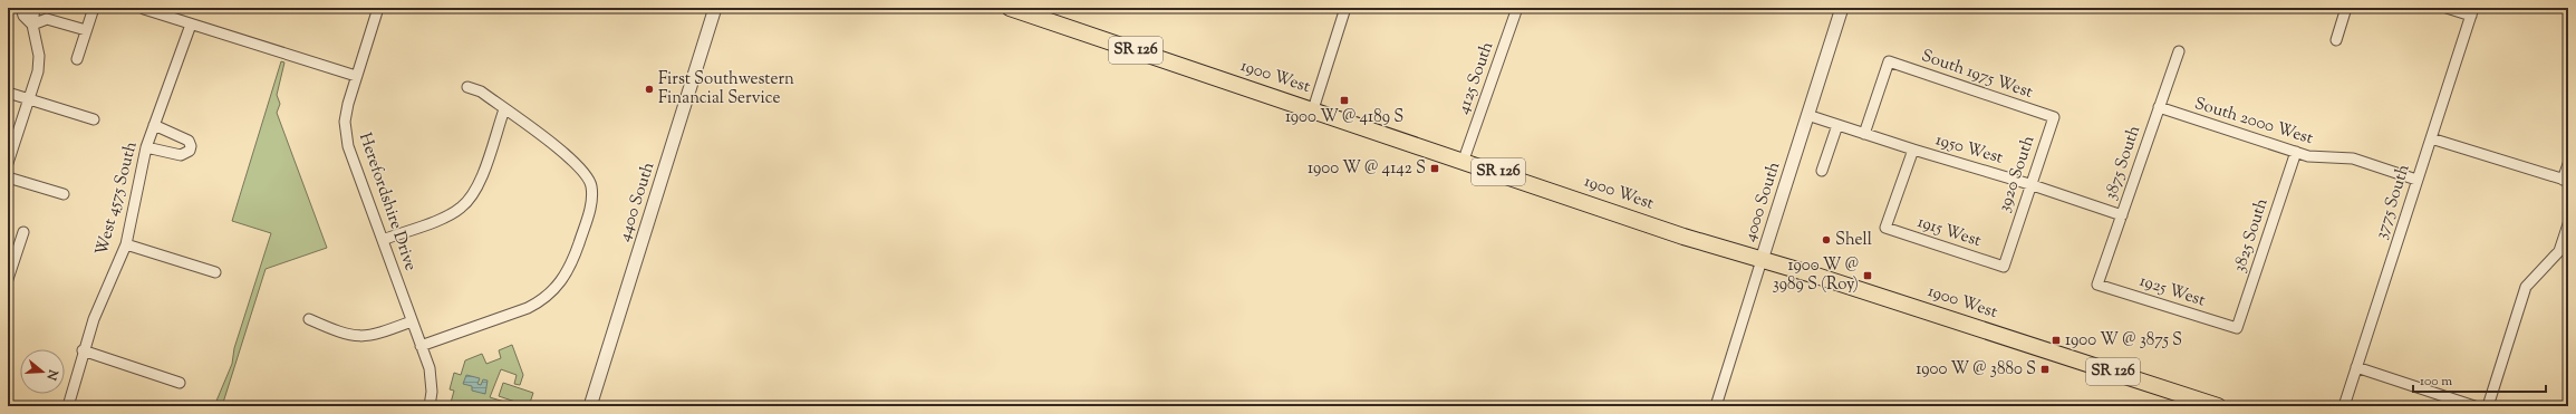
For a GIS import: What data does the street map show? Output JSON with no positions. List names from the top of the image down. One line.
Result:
{"streets":{"main road":["SR 126","1900 West"],"street":["South 1975 West","4125 South","South 2000 West","1950 West","3875 South","3920 South","West 4575 South","Herefordshire Drive","4400 South","4000 South","3775 South","1915 West","3825 South","1925 West"]},"crossings":[["South 1975 West","1950 West"],["South 1975 West","3920 South"],["1900 West","4125 South"],["1900 West","4000 South"],["South 2000 West","3875 South"],["South 2000 West","3775 South"],["South 2000 West","3825 South"],["1950 West","3875 South"],["1950 West","3920 South"],["1950 West","4000 South"],["1950 West","1915 West"],["3875 South","1925 West"],["3920 South","1915 West"],["3825 South","1925 West"]],"places":{"other":["First Southwestern Financial Service","Shell"],"transit":["1900 W @ 4189 S","1900 W @ 4142 S","1900 W @ 3989 S (Roy)","1900 W @ 3875 S","1900 W @ 3880 S"]},"scale_bar":"100 m","north":"right"}
